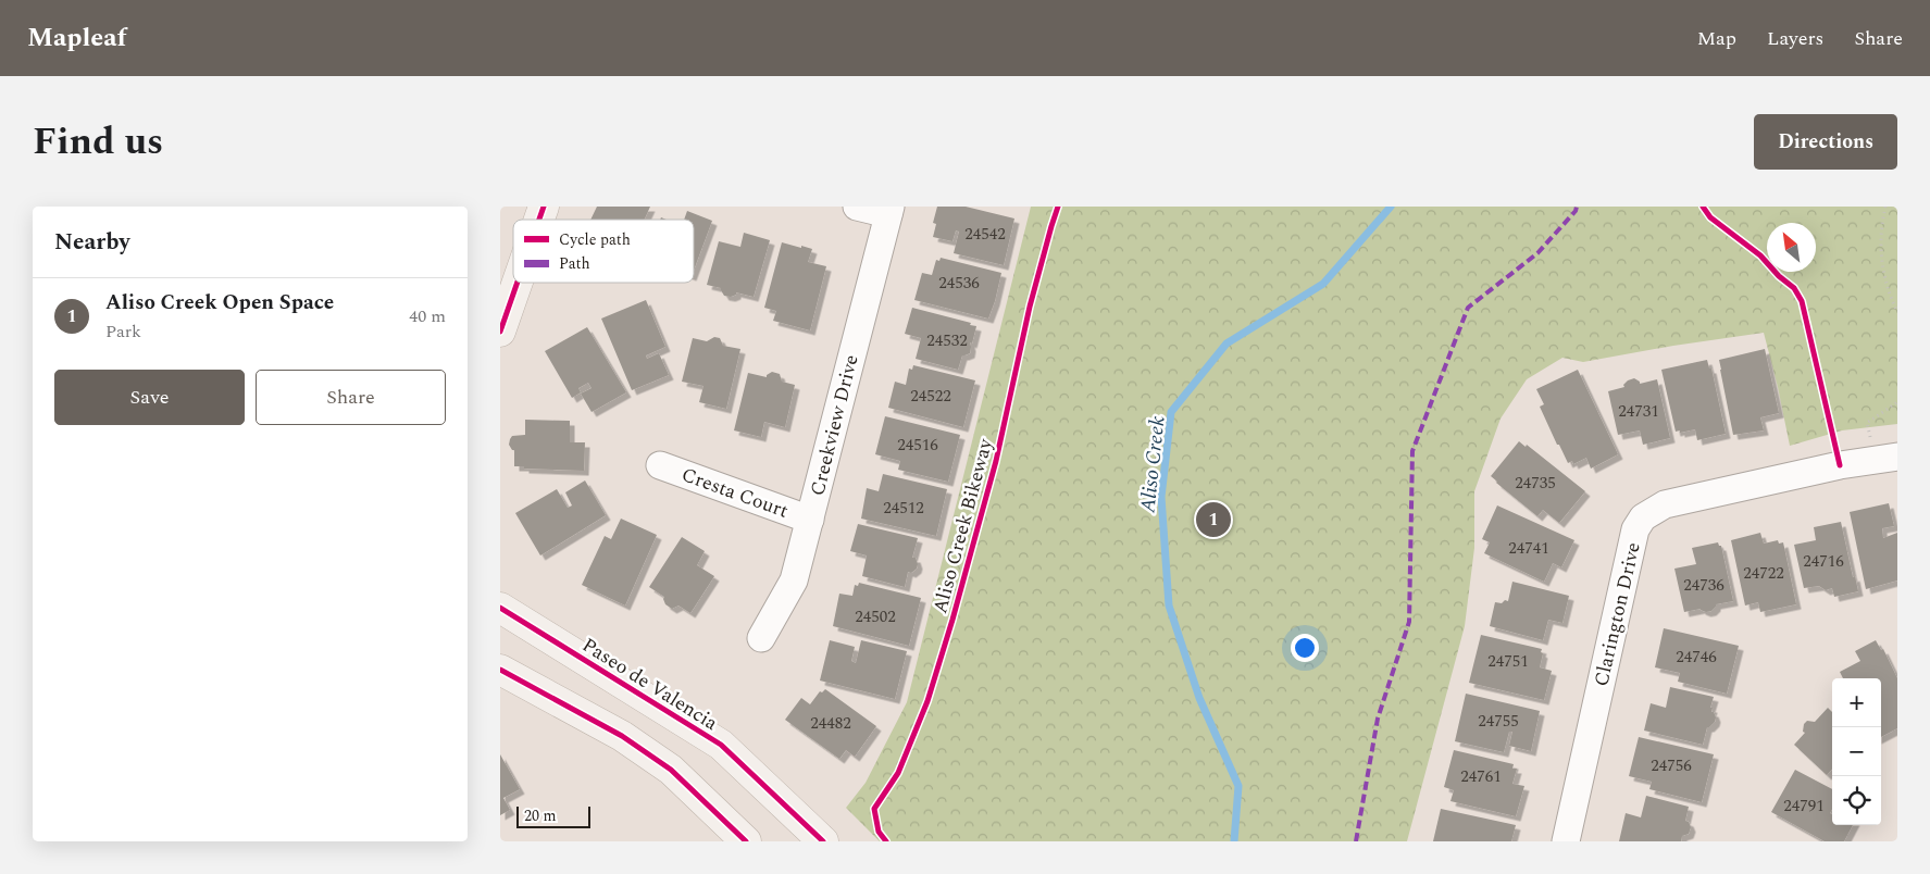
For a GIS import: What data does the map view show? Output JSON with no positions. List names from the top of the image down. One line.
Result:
{"streets":{"main road":["Paseo de Valencia"],"street":["Creekview Drive","Cresta Court","Clarington Drive"],"cycle path":["Aliso Creek Bikeway"]},"crossings":[["Creekview Drive","Cresta Court"]],"water":["Aliso Creek"],"house_numbers":["24542","24536","24532","24522","24731","24516","24735","24512","24741","24716","24722","24736","24502","24746","24751","24755","24482","24756","24761","24791"],"legend":["Cycle path","Path"],"scale_bar":"20 m","north":"top left","page":{"header":"Mapleaf","nav":["Map","Layers","Share"],"title":"Find us","buttons":["Directions",["Save","Share"]],"heading":"Nearby","list":[{"mark":"1","name":"Aliso Creek Open Space","note":"Park","value":"40 m"}],"pins":"1","map_buttons":["+","−"],"scale":"20 m"}}
